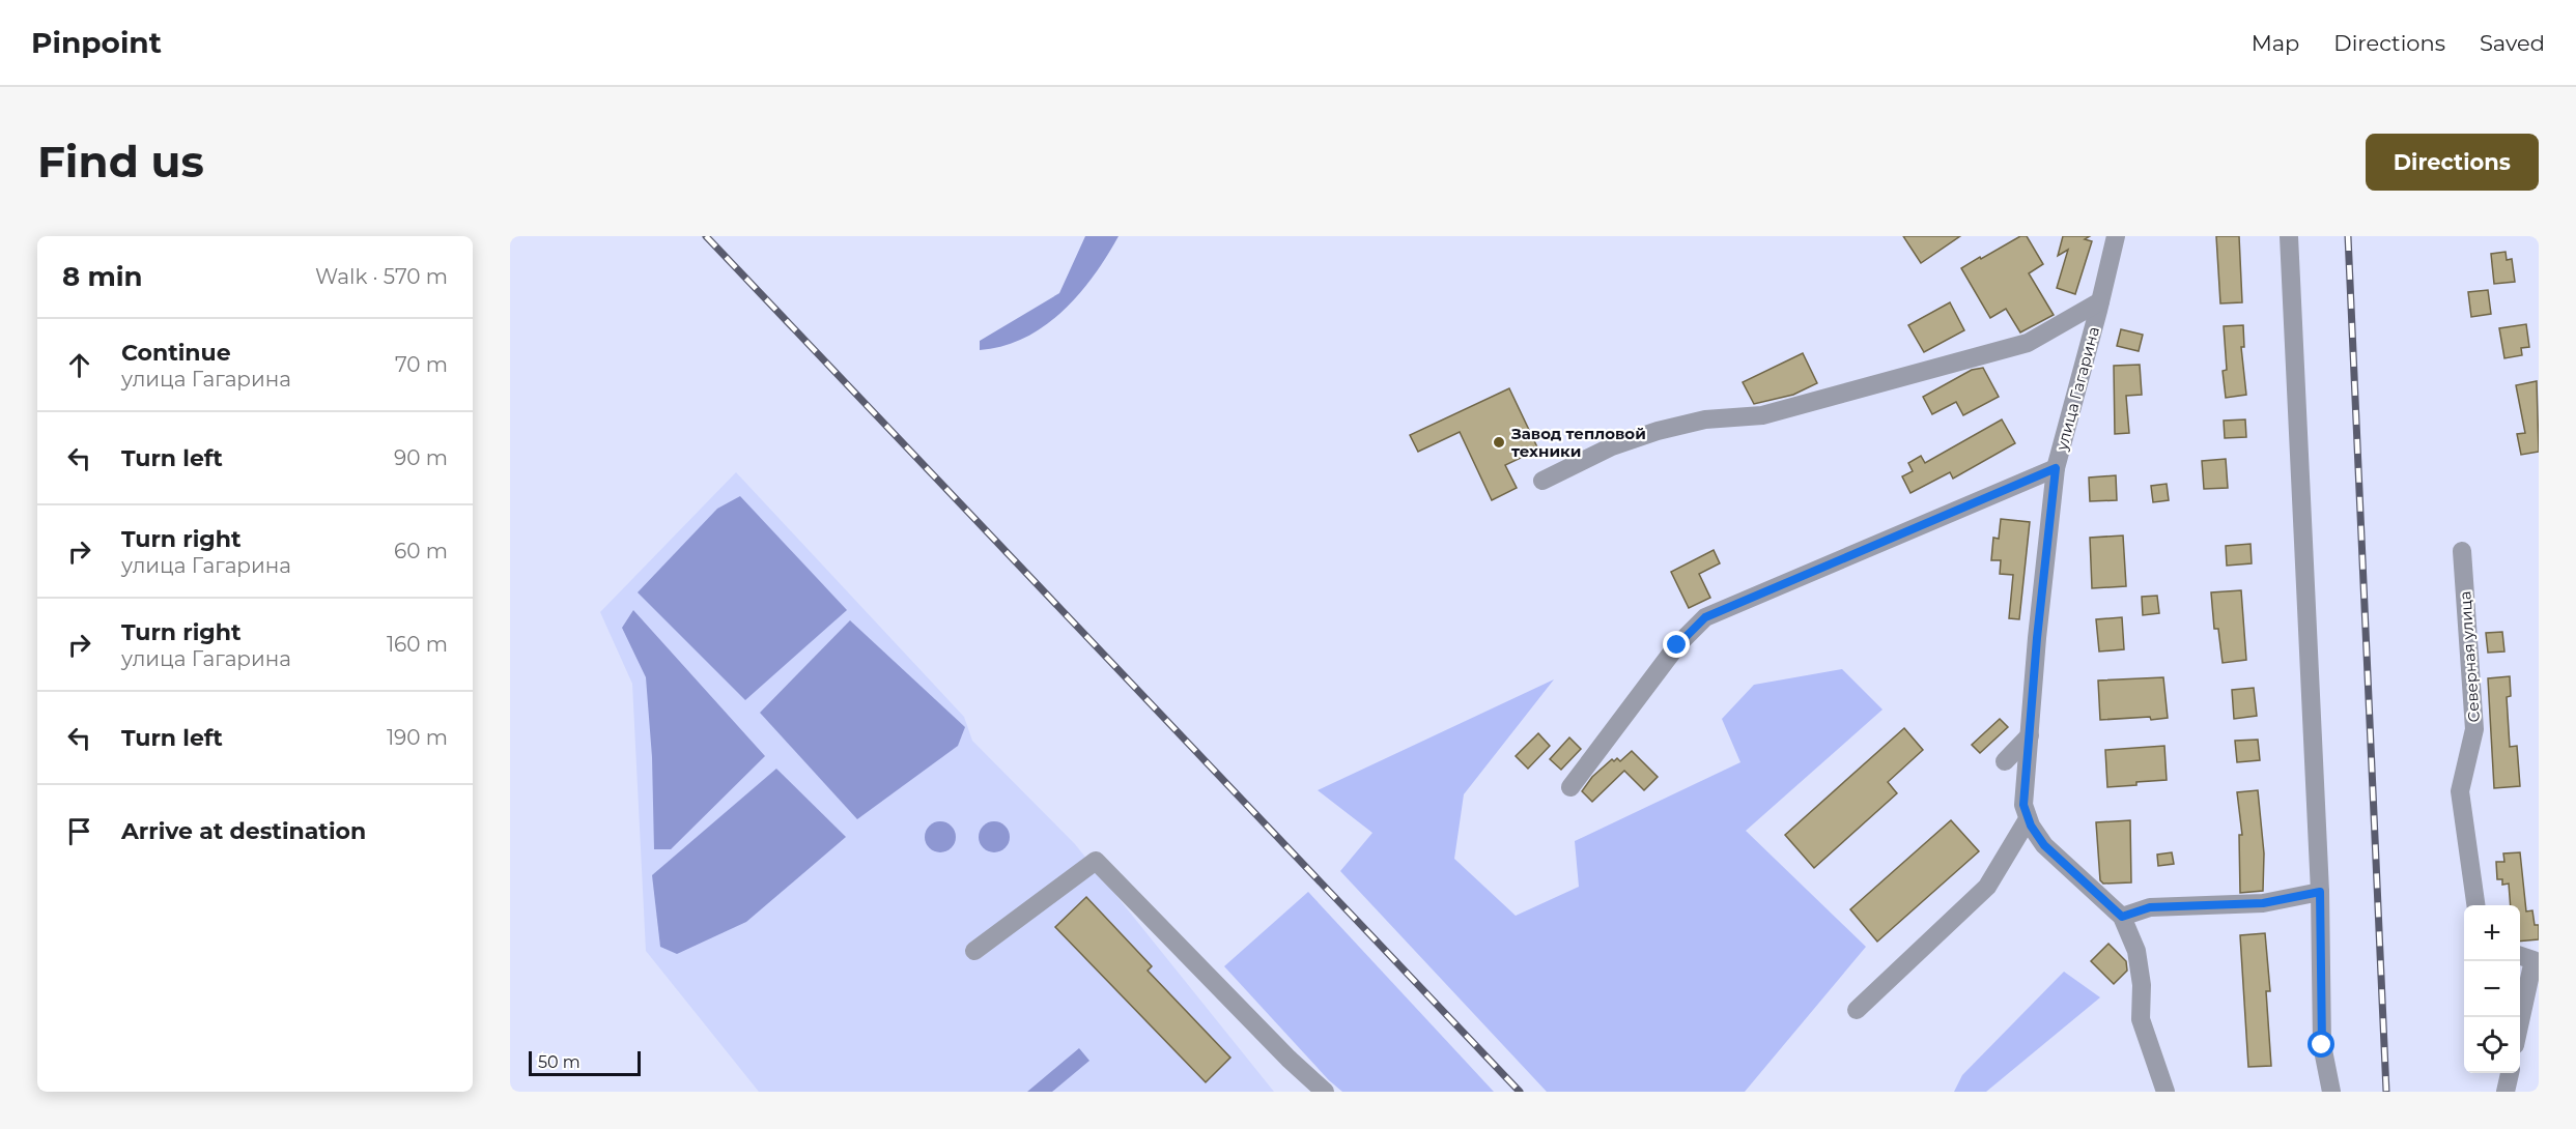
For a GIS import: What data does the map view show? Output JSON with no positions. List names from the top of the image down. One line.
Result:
{"streets":{"street":["улица Гагарина","Северная улица"]},"places":["Завод тепловой техники"],"scale_bar":"50 m","page":{"header":"Pinpoint","nav":["Map","Directions","Saved"],"buttons":"Directions","title":"Find us","heading":["8 min","Walk · 570 m"],"list":[["Continue","улица Гагарина","70 m"],["Turn left","90 m"],["Turn right","улица Гагарина","60 m"],["Turn right","улица Гагарина","160 m"],["Turn left","190 m"],"Arrive at destination"],"map_buttons":["+","−"],"scale":"50 m"}}
